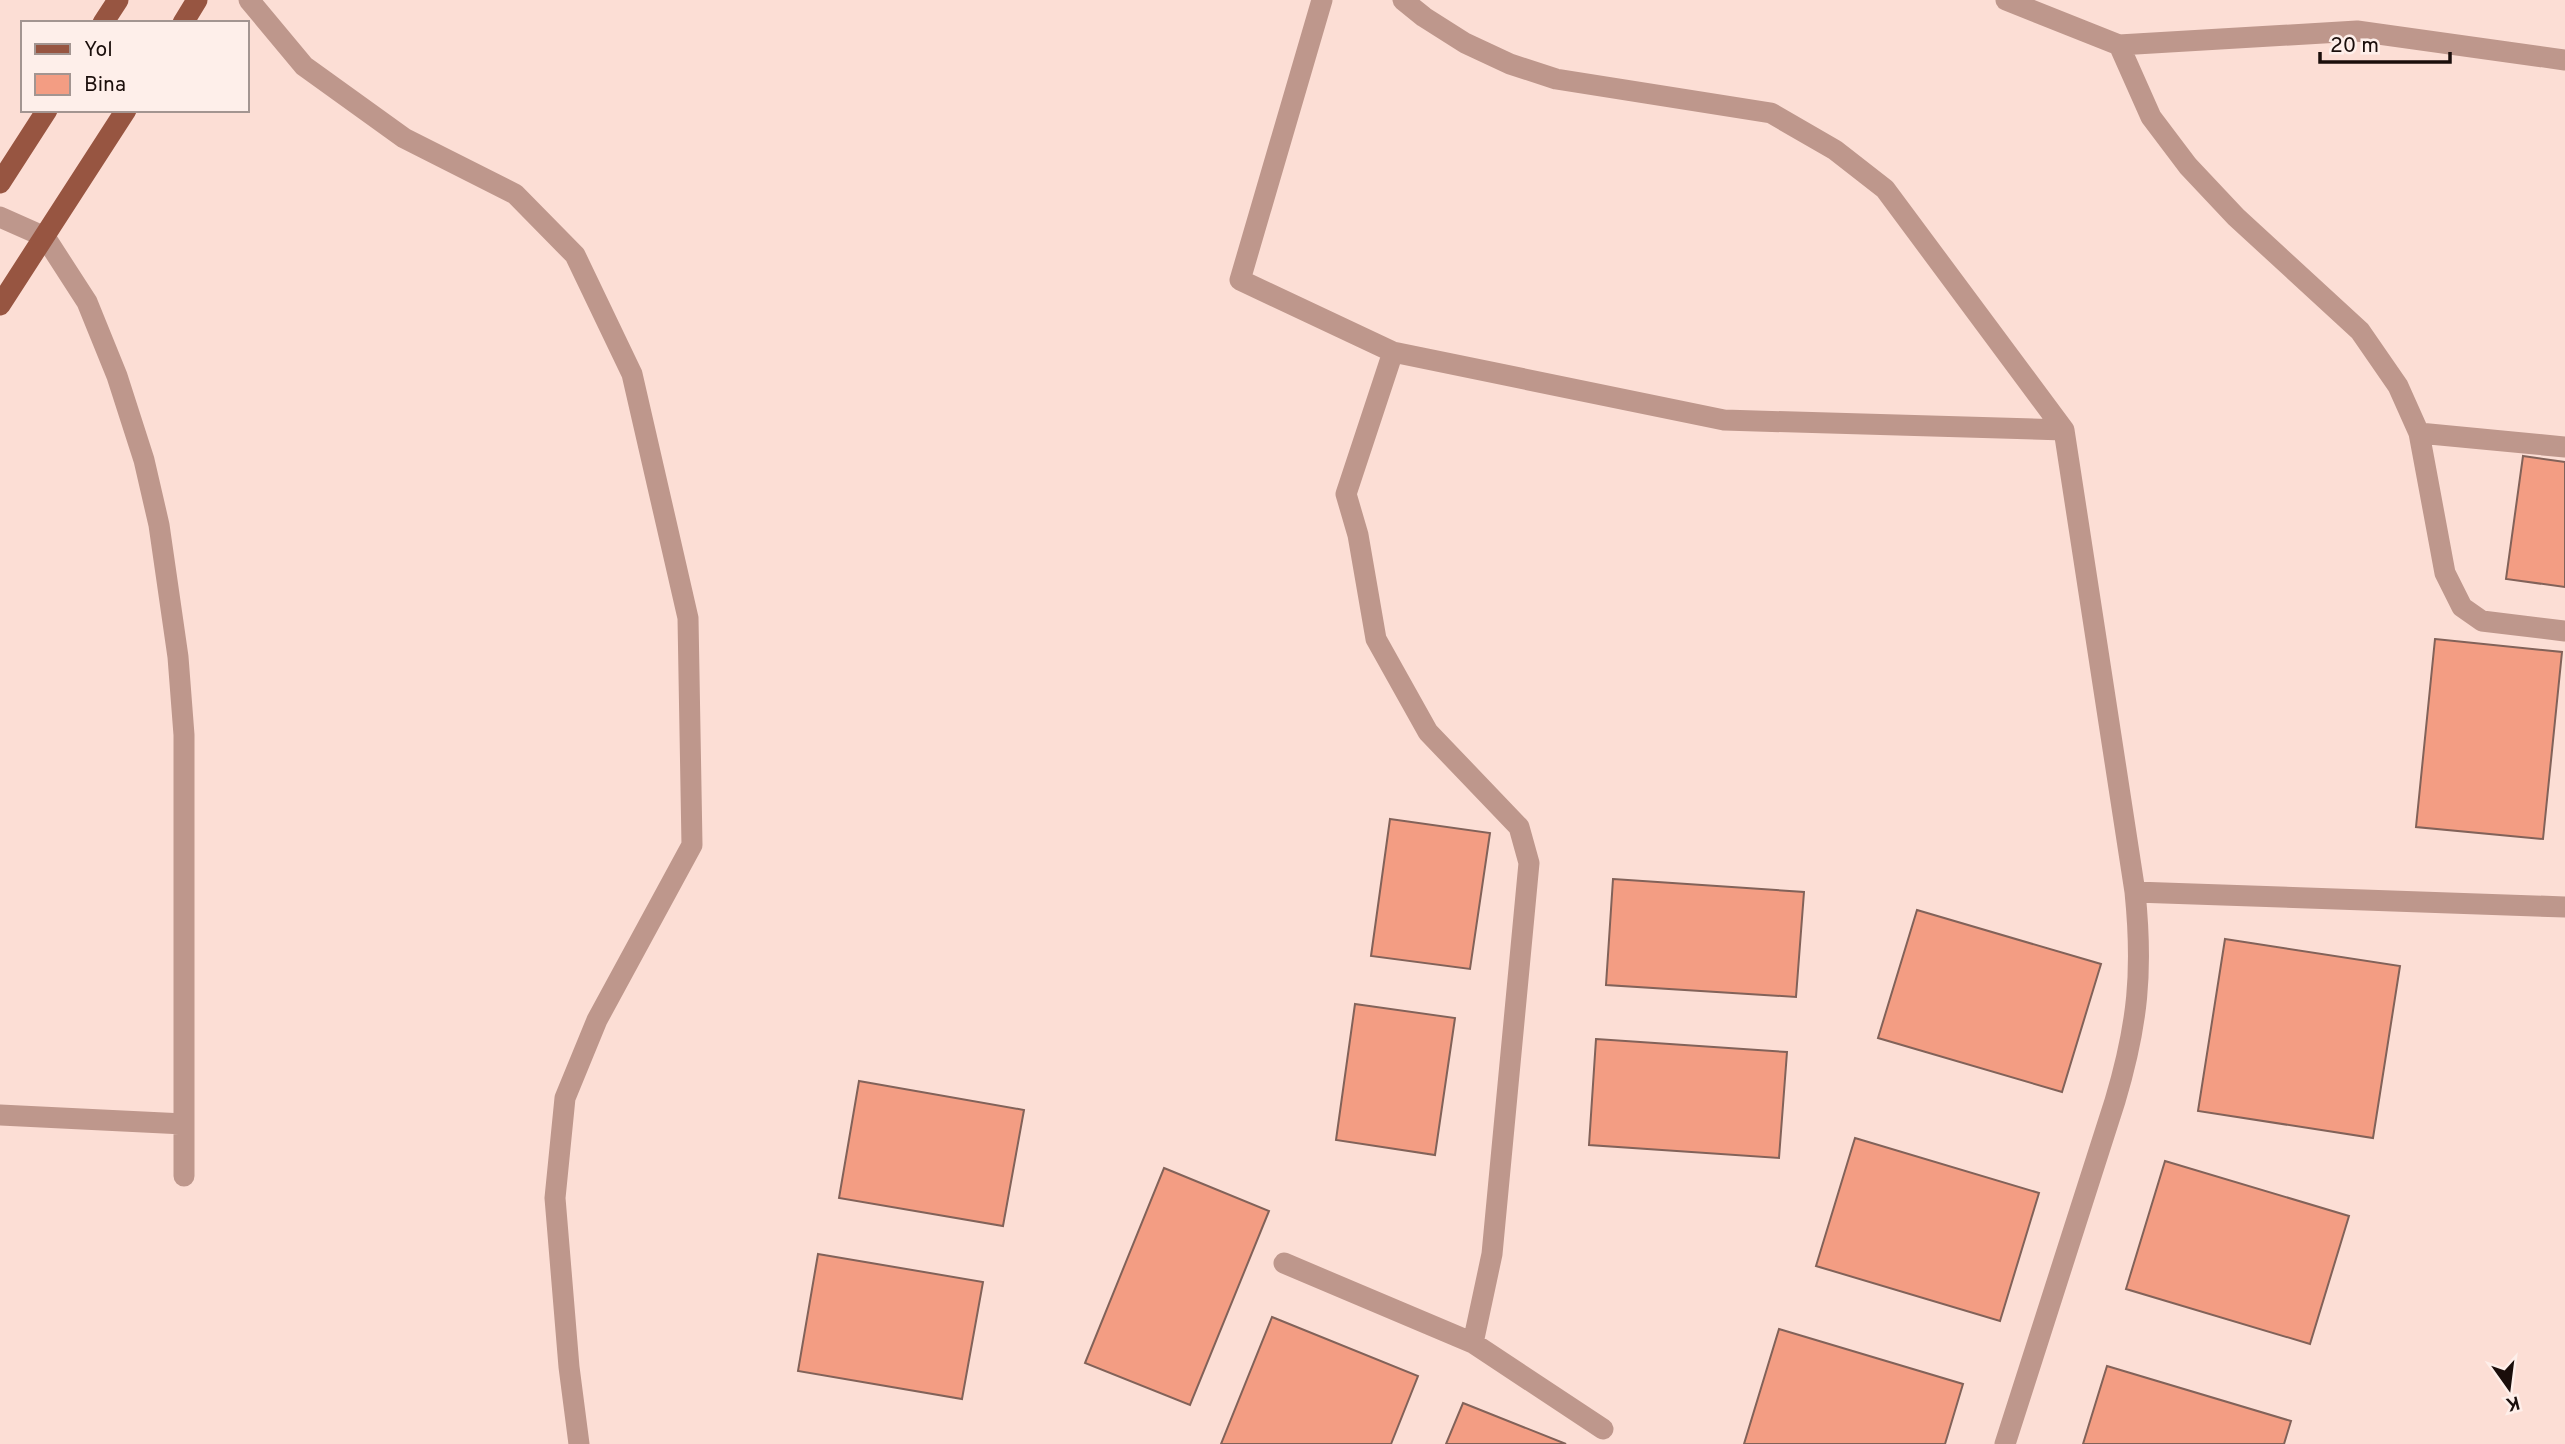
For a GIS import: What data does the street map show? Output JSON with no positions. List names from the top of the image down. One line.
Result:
{"legend":["Yol","Bina"],"scale_bar":"20 m","north":"bottom"}
